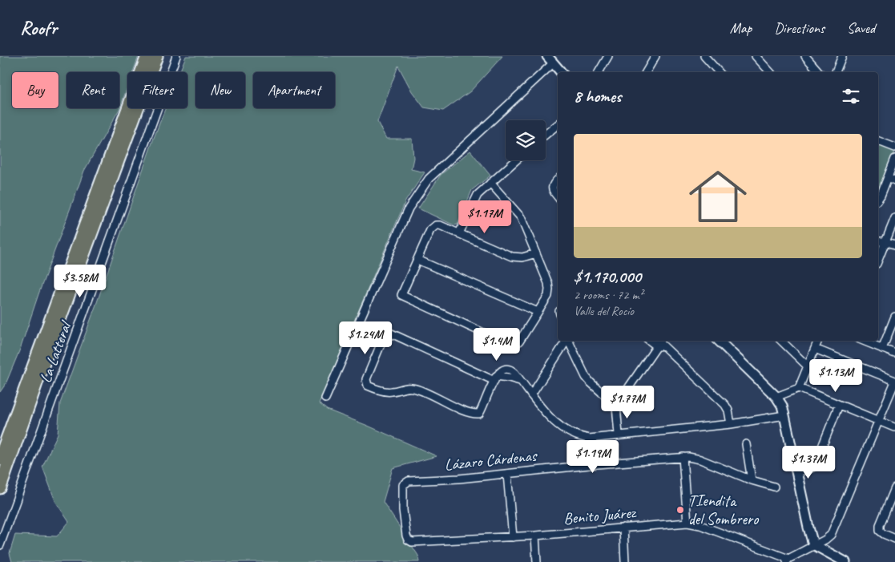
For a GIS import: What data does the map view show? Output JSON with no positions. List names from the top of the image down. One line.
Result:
{"streets":{"street":["La Latteral","Lázaro Cárdenas","Benito Juárez"]},"crossings":[["Lázaro Cárdenas","Benito Juárez"]],"places":["TIendita del Sombrero"],"page":{"header":"Roofr","nav":["Map","Directions","Saved"],"chip":["Buy","Rent","Filters","New","Apartment"],"heading":"8 homes","list":[{"name":"$1,170,000","note":"2 rooms · 72 m² · Valle del Rocío"}],"price":["$1.17M","$3.58M","$1.24M","$1.4M","$1.13M","$1.77M","$1.19M","$1.37M"]}}
